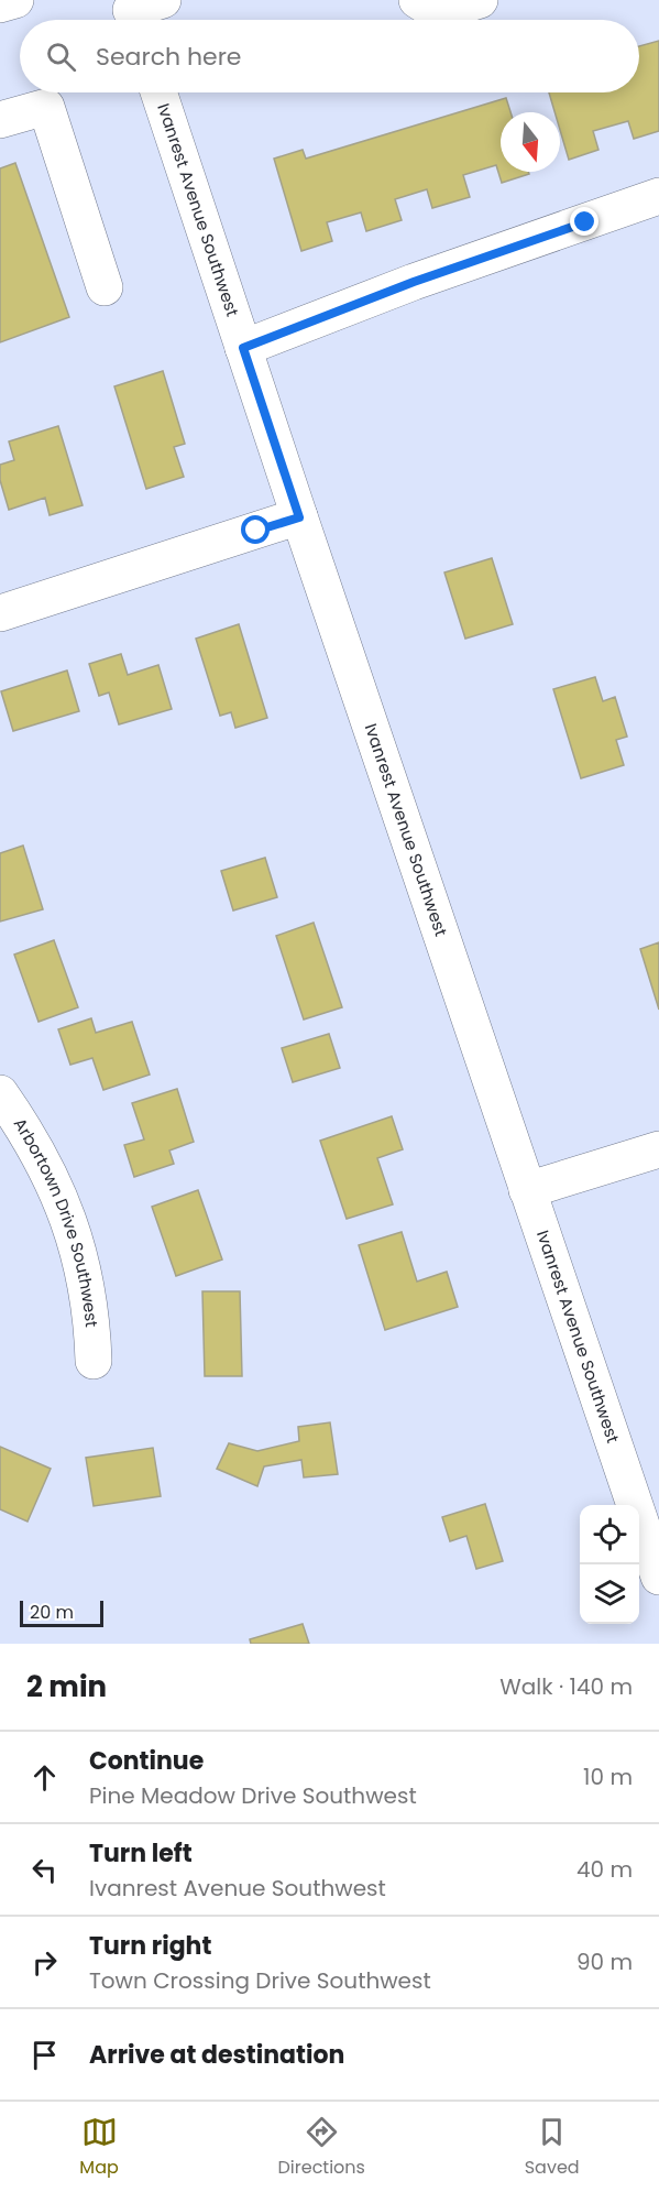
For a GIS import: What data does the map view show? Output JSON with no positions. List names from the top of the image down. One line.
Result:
{"streets":{"street":["Ivanrest Avenue Southwest","Arbortown Drive Southwest"]},"scale_bar":"20 m","north":"bottom","page":{"search":"Search here","scale":"20 m","heading":["2 min","Walk · 140 m"],"list":[["Continue","Pine Meadow Drive Southwest","10 m"],["Turn left","Ivanrest Avenue Southwest","40 m"],["Turn right","Town Crossing Drive Southwest","90 m"],"Arrive at destination"],"nav":["Map","Directions","Saved"]}}
